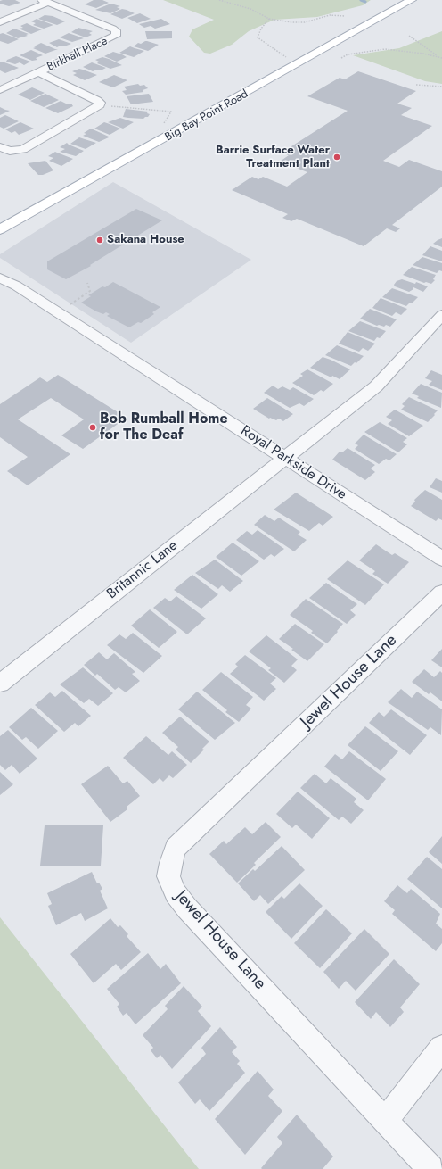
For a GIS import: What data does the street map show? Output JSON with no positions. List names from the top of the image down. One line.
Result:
{"streets":{"main road":["Big Bay Point Road"],"street":["Birkhall Place","Royal Parkside Drive","Britannic Lane","Jewel House Lane"]},"crossings":[["Royal Parkside Drive","Britannic Lane"]],"places":["Barrie Surface Water Treatment Plant","Sakana House","Bob Rumball Home for The Deaf"]}
